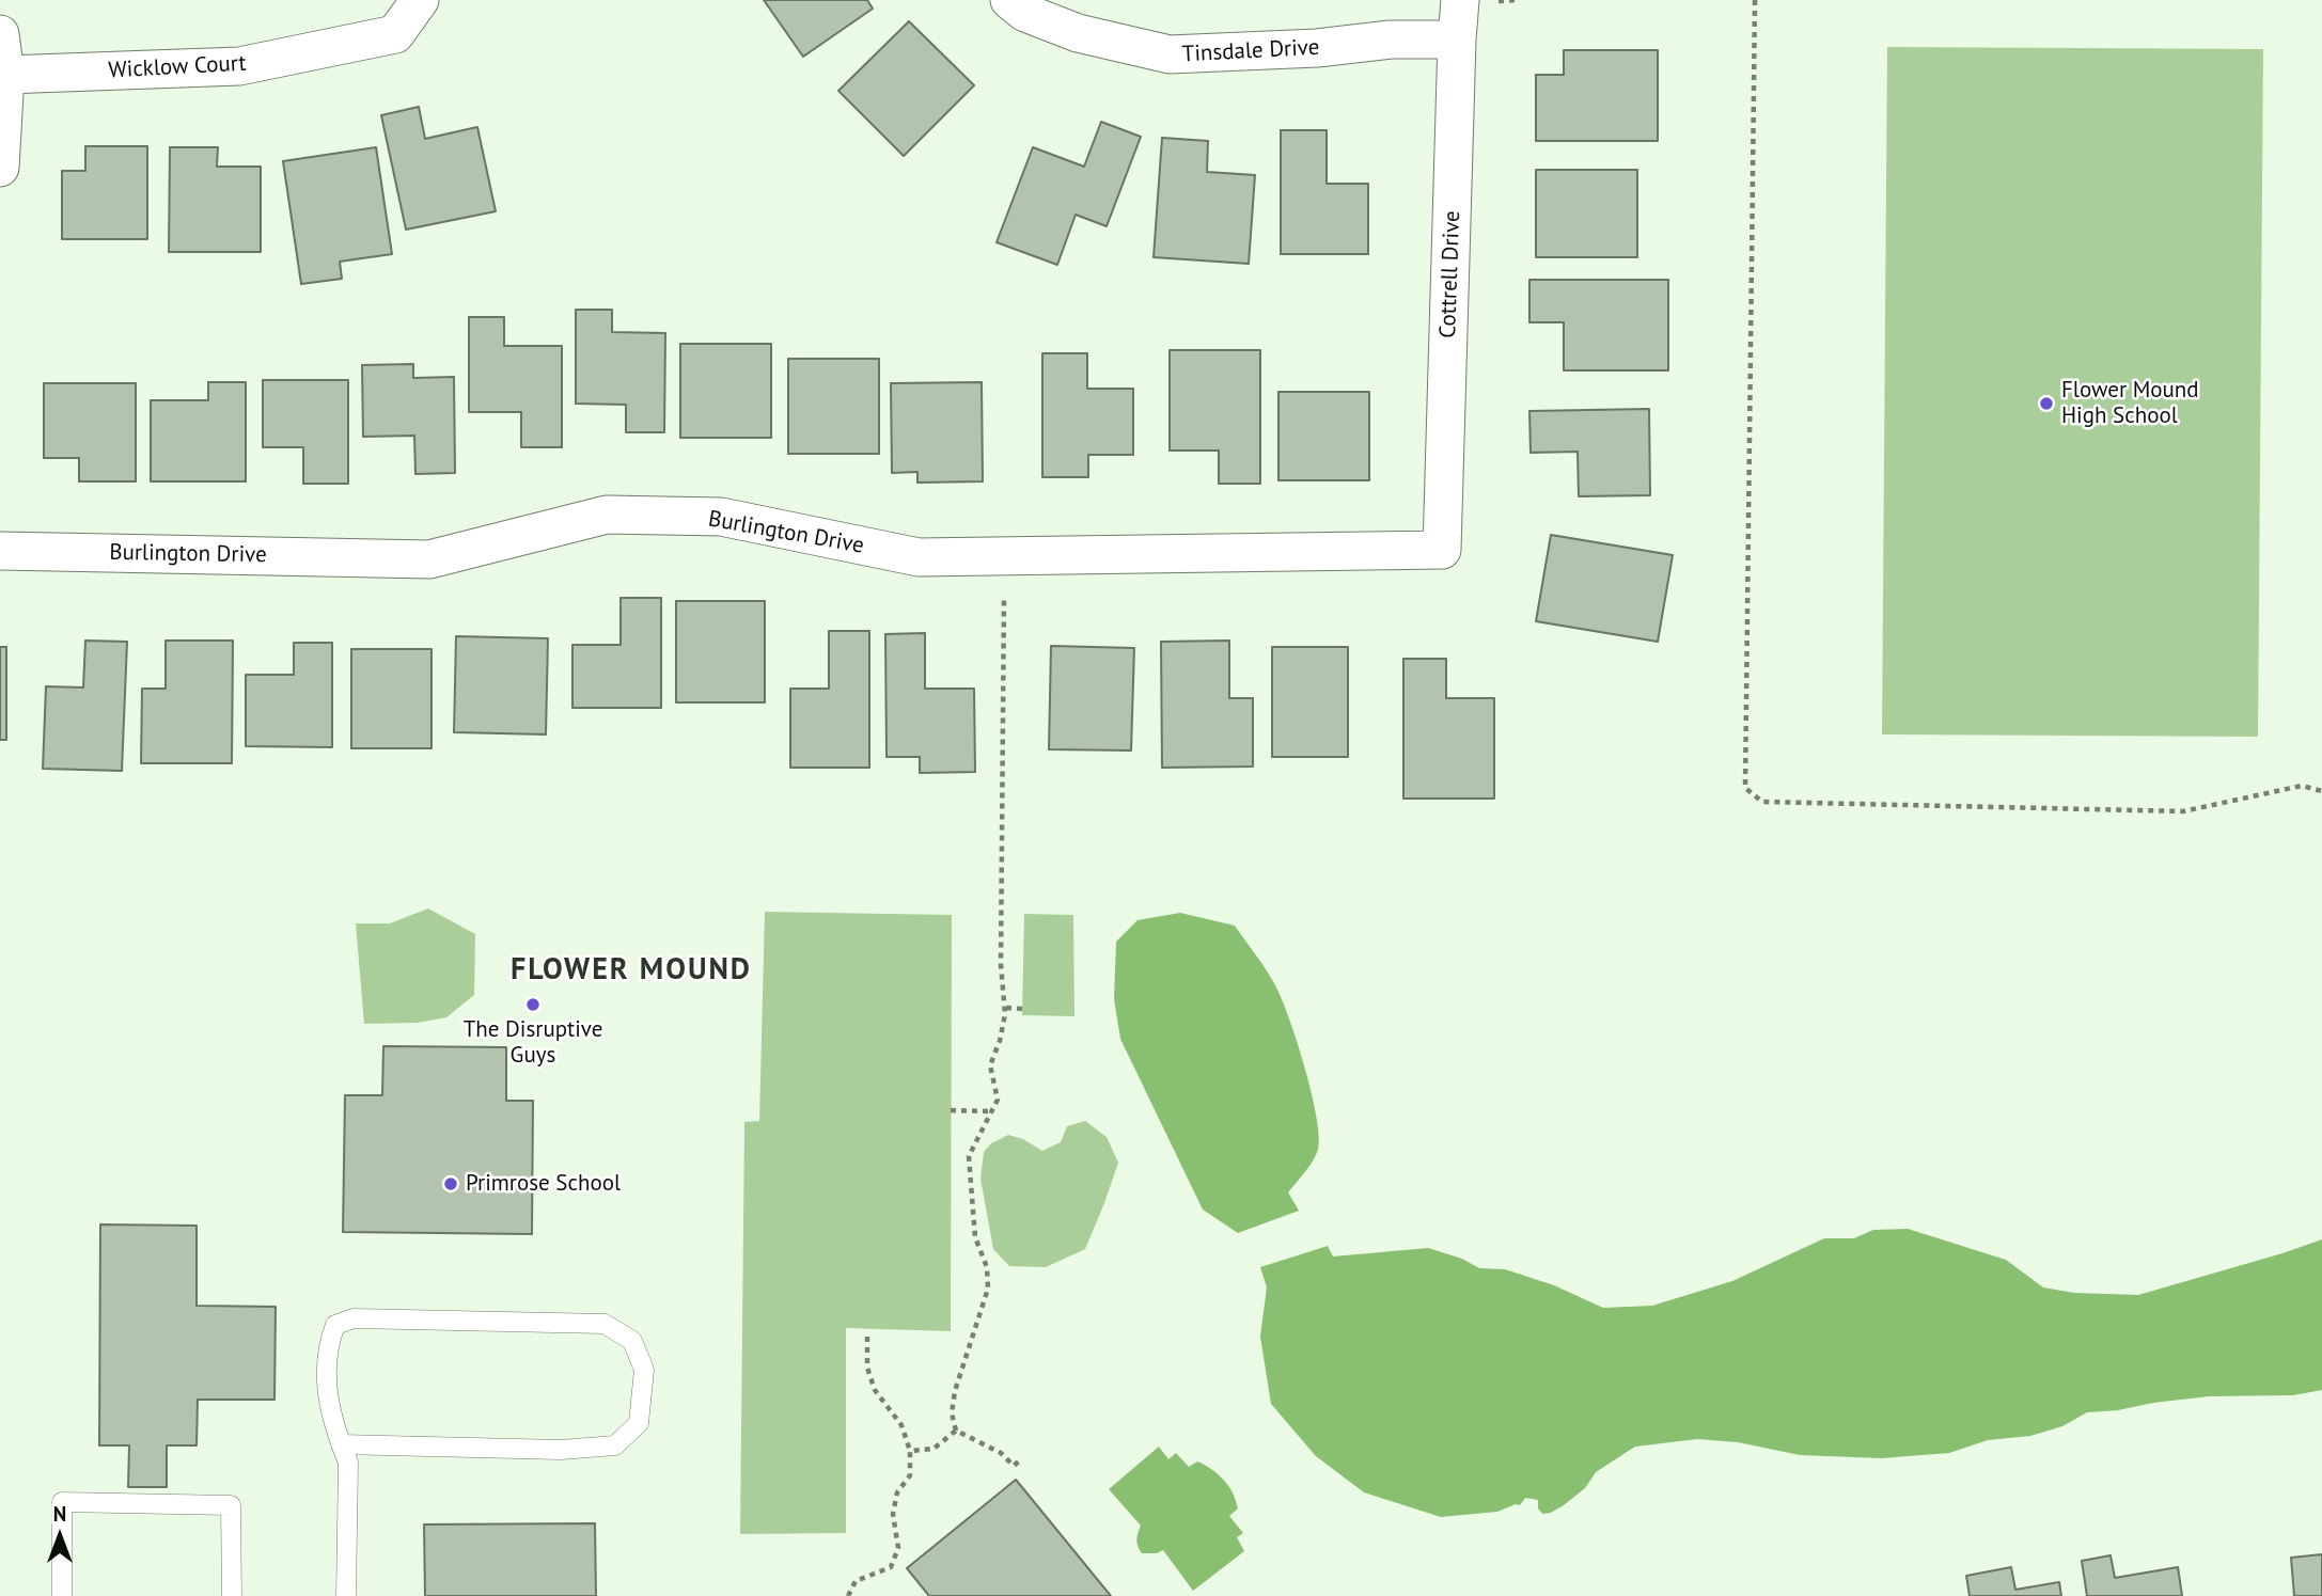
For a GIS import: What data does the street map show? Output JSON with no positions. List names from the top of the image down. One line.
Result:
{"streets":{"street":["Tinsdale Drive","Wicklow Court","Cottrell Drive","Burlington Drive"]},"crossings":[["Tinsdale Drive","Cottrell Drive"],["Cottrell Drive","Burlington Drive"]],"districts":["FLOWER MOUND"],"places":["Flower Mound High School","The Disruptive Guys","Primrose School"],"north":"top"}
